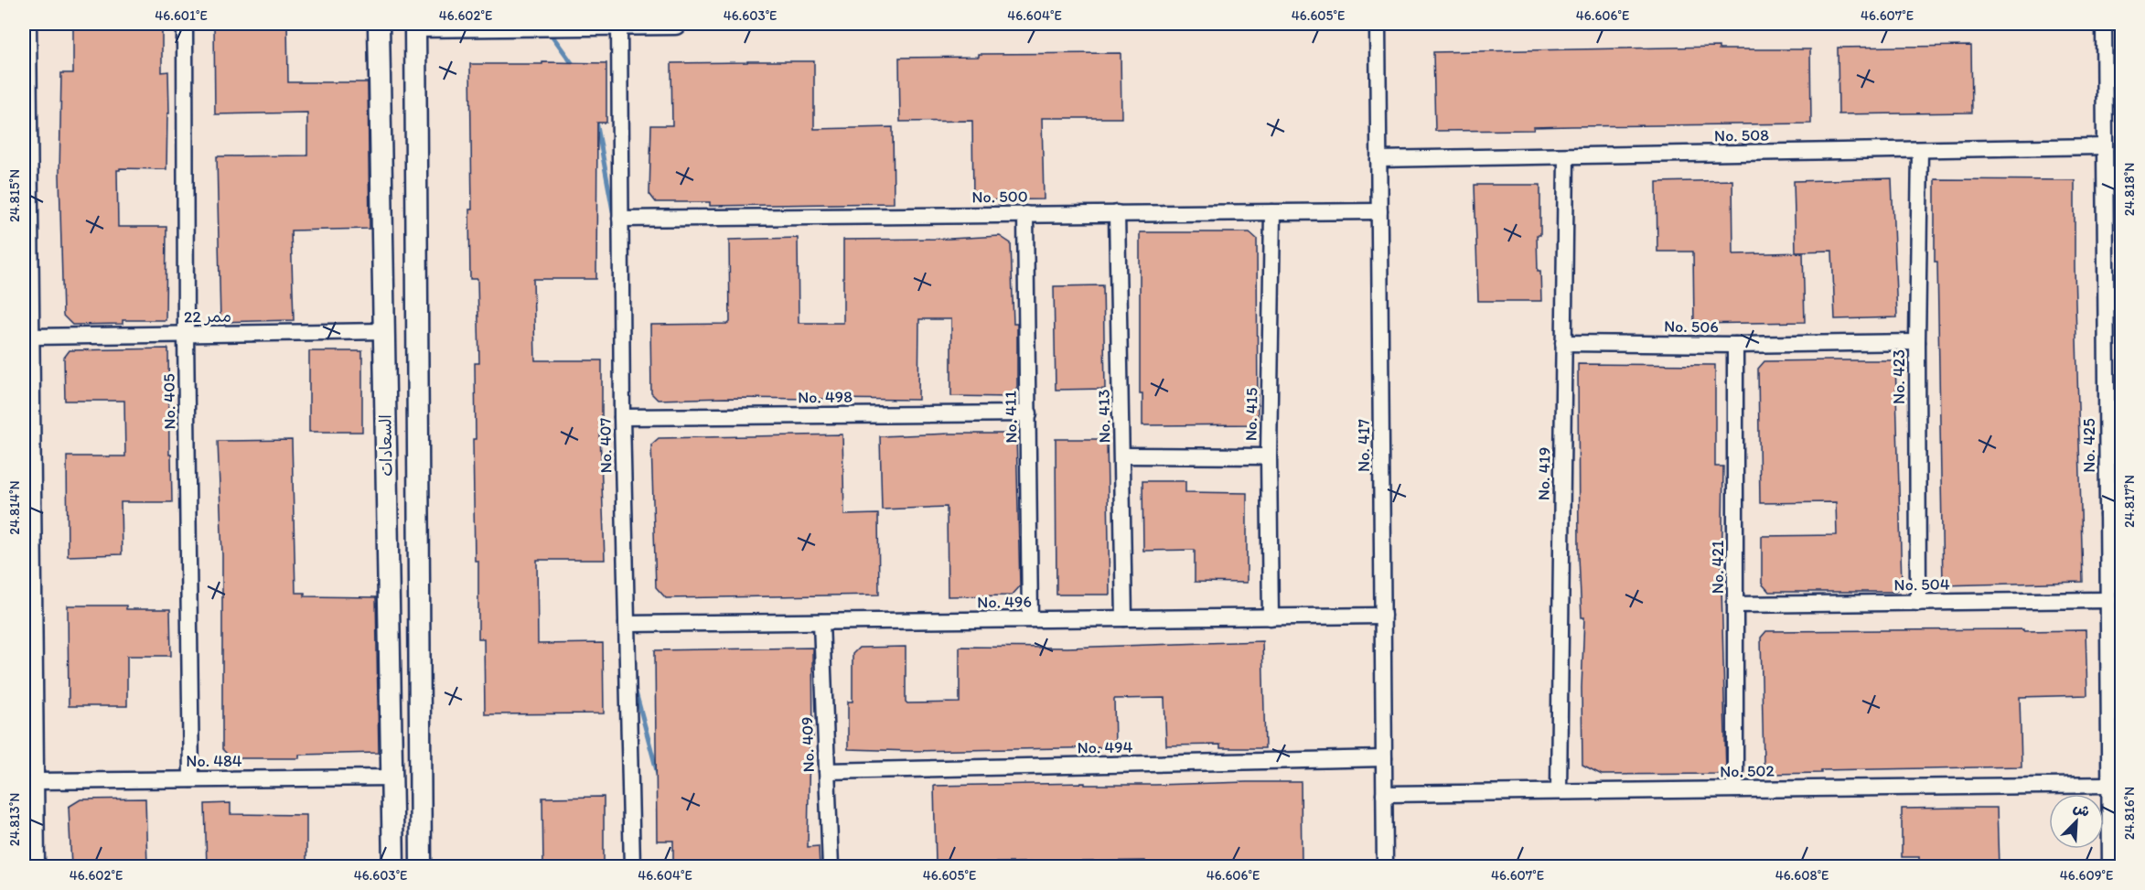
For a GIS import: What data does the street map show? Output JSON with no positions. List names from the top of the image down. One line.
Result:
{"streets":{"street":["No. 508","No. 500","ممر 22","No. 506","No. 423","No. 498","No. 405","No. 415","No. 413","No. 411","السعادات","No. 407","No. 417","No. 425","No. 419","No. 421","No. 504","No. 496","No. 409","No. 494","No. 484","No. 502"]},"crossings":[["No. 508","No. 423"],["No. 508","No. 417"],["No. 508","No. 425"],["No. 508","No. 419"],["No. 500","No. 415"],["No. 500","No. 413"],["No. 500","No. 411"],["No. 500","No. 407"],["No. 500","No. 417"],["ممر 22","No. 405"],["ممر 22","السعادات"],["No. 506","No. 423"],["No. 506","No. 419"],["No. 506","No. 421"],["No. 423","No. 504"],["No. 498","No. 411"],["No. 498","No. 407"],["No. 405","No. 484"],["No. 415","No. 496"],["No. 413","No. 496"],["No. 411","No. 496"],["السعادات","No. 484"],["No. 407","No. 496"],["No. 417","No. 496"],["No. 417","No. 494"],["No. 417","No. 502"],["No. 425","No. 504"],["No. 425","No. 502"],["No. 419","No. 502"],["No. 421","No. 504"],["No. 421","No. 502"],["No. 496","No. 409"],["No. 409","No. 494"]],"north":"top right","coordinates":["46.601°E","46.602°E","46.603°E","46.604°E","46.605°E","46.606°E","46.607°E","24.818°N","24.815°N","24.817°N","24.814°N","24.816°N","24.813°N","46.608°E","46.609°E"]}
